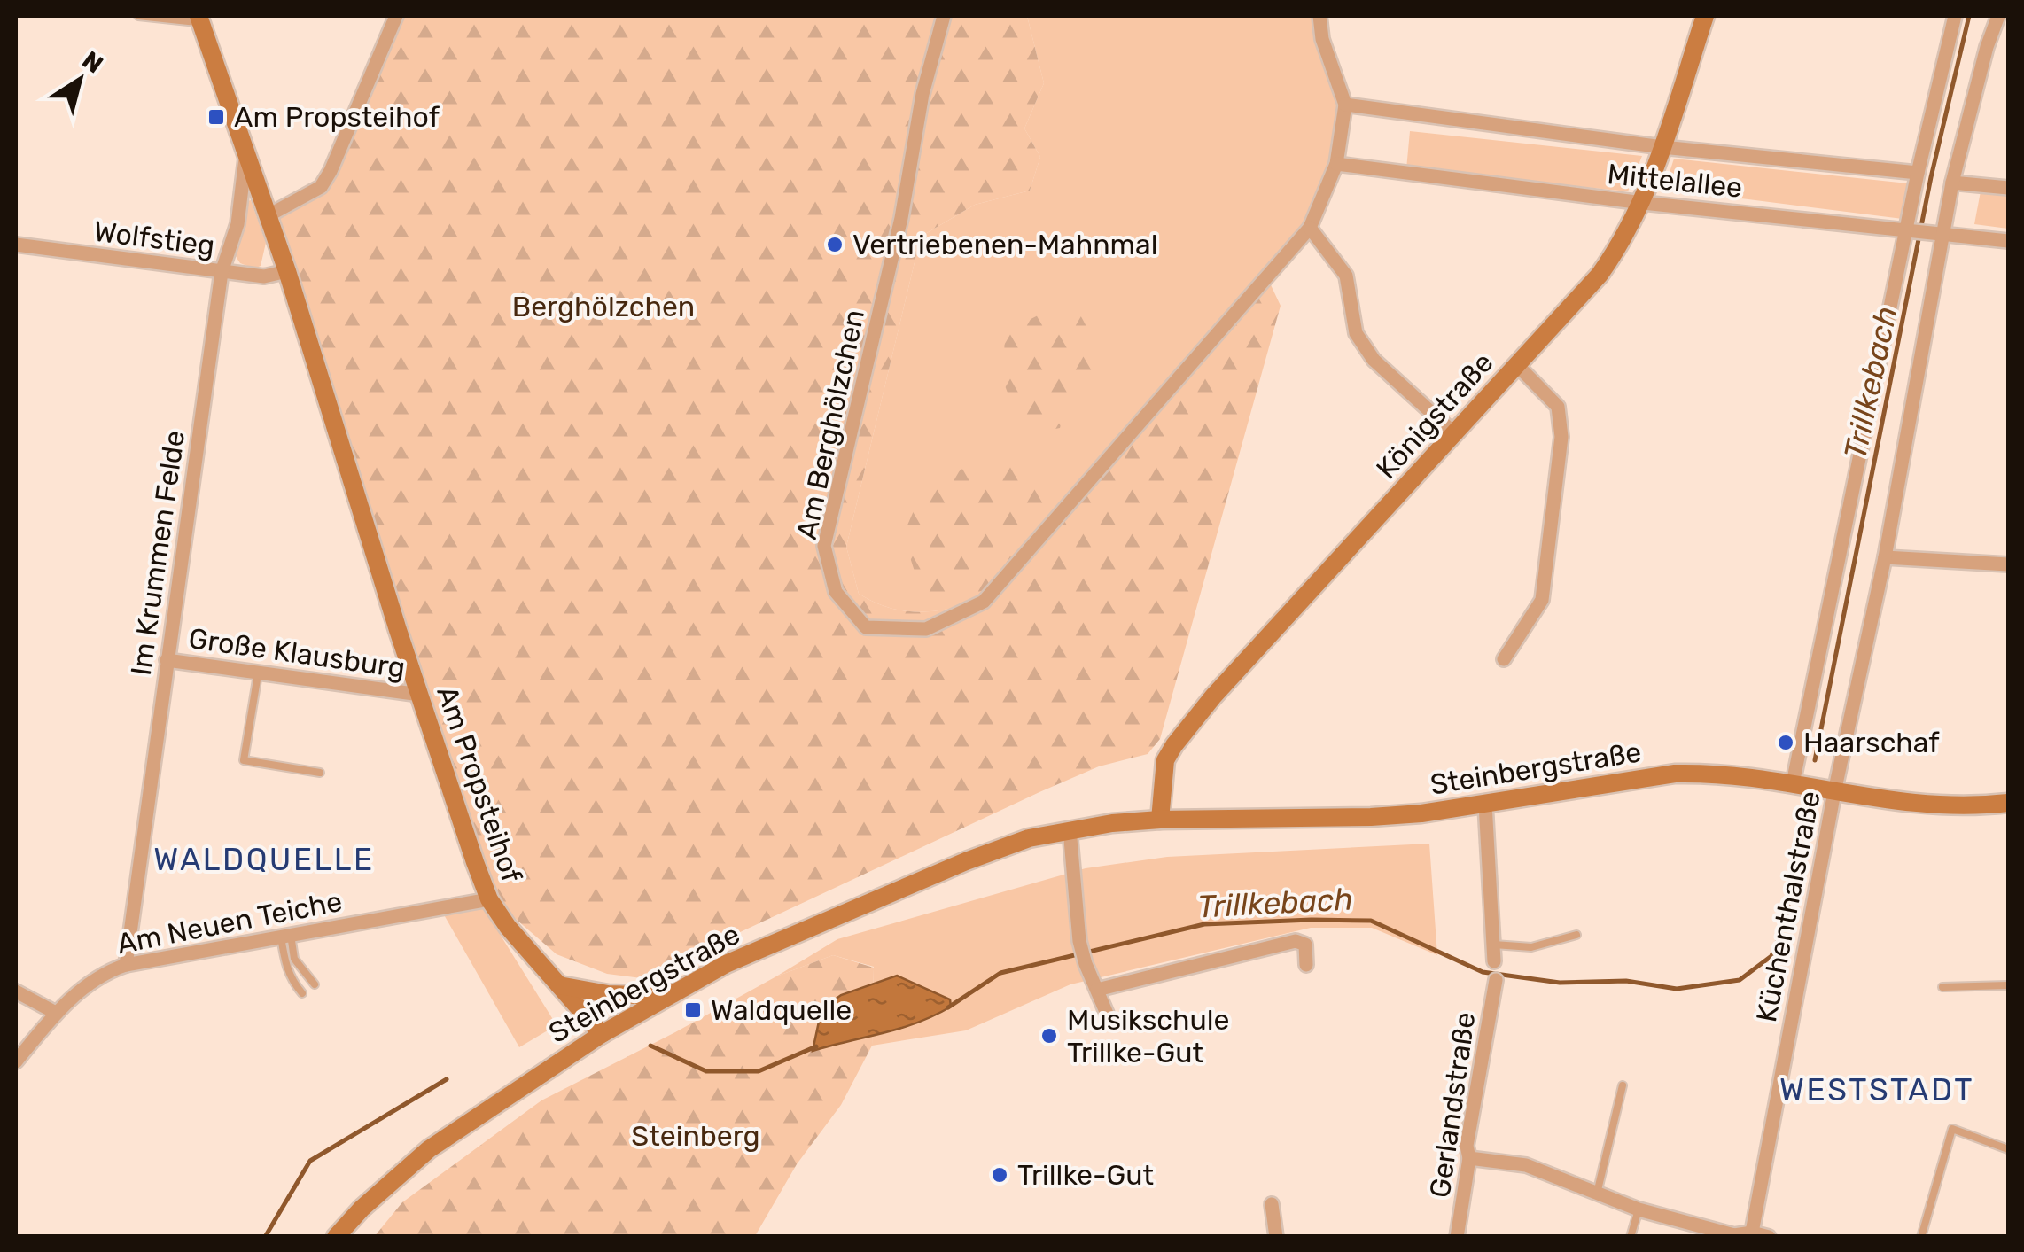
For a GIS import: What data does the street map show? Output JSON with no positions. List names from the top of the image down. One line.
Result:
{"streets":{"street":["Mittelallee","Wolfstieg","Königstraße","Am Berghölzchen","Im Krummen Felde","Große Klausburg","Steinbergstraße","Am Propsteihof","Küchenthalstraße","Am Neuen Teiche","Gerlandstraße"]},"crossings":[["Mittelallee","Königstraße"],["Mittelallee","Am Berghölzchen"],["Mittelallee","Küchenthalstraße"],["Wolfstieg","Im Krummen Felde"],["Wolfstieg","Am Propsteihof"],["Königstraße","Steinbergstraße"],["Im Krummen Felde","Große Klausburg"],["Im Krummen Felde","Am Propsteihof"],["Im Krummen Felde","Am Neuen Teiche"],["Große Klausburg","Am Propsteihof"],["Steinbergstraße","Am Propsteihof"],["Steinbergstraße","Küchenthalstraße"],["Am Propsteihof","Am Neuen Teiche"]],"districts":["WALDQUELLE","WESTSTADT"],"water":["Trillkebach"],"parks":["Berghölzchen","Steinberg"],"places":{"transit":["Am Propsteihof","Waldquelle"],"other":["Vertriebenen-Mahnmal","Haarschaf","Musikschule Trillke-Gut","Trillke-Gut"]},"north":"top right"}
